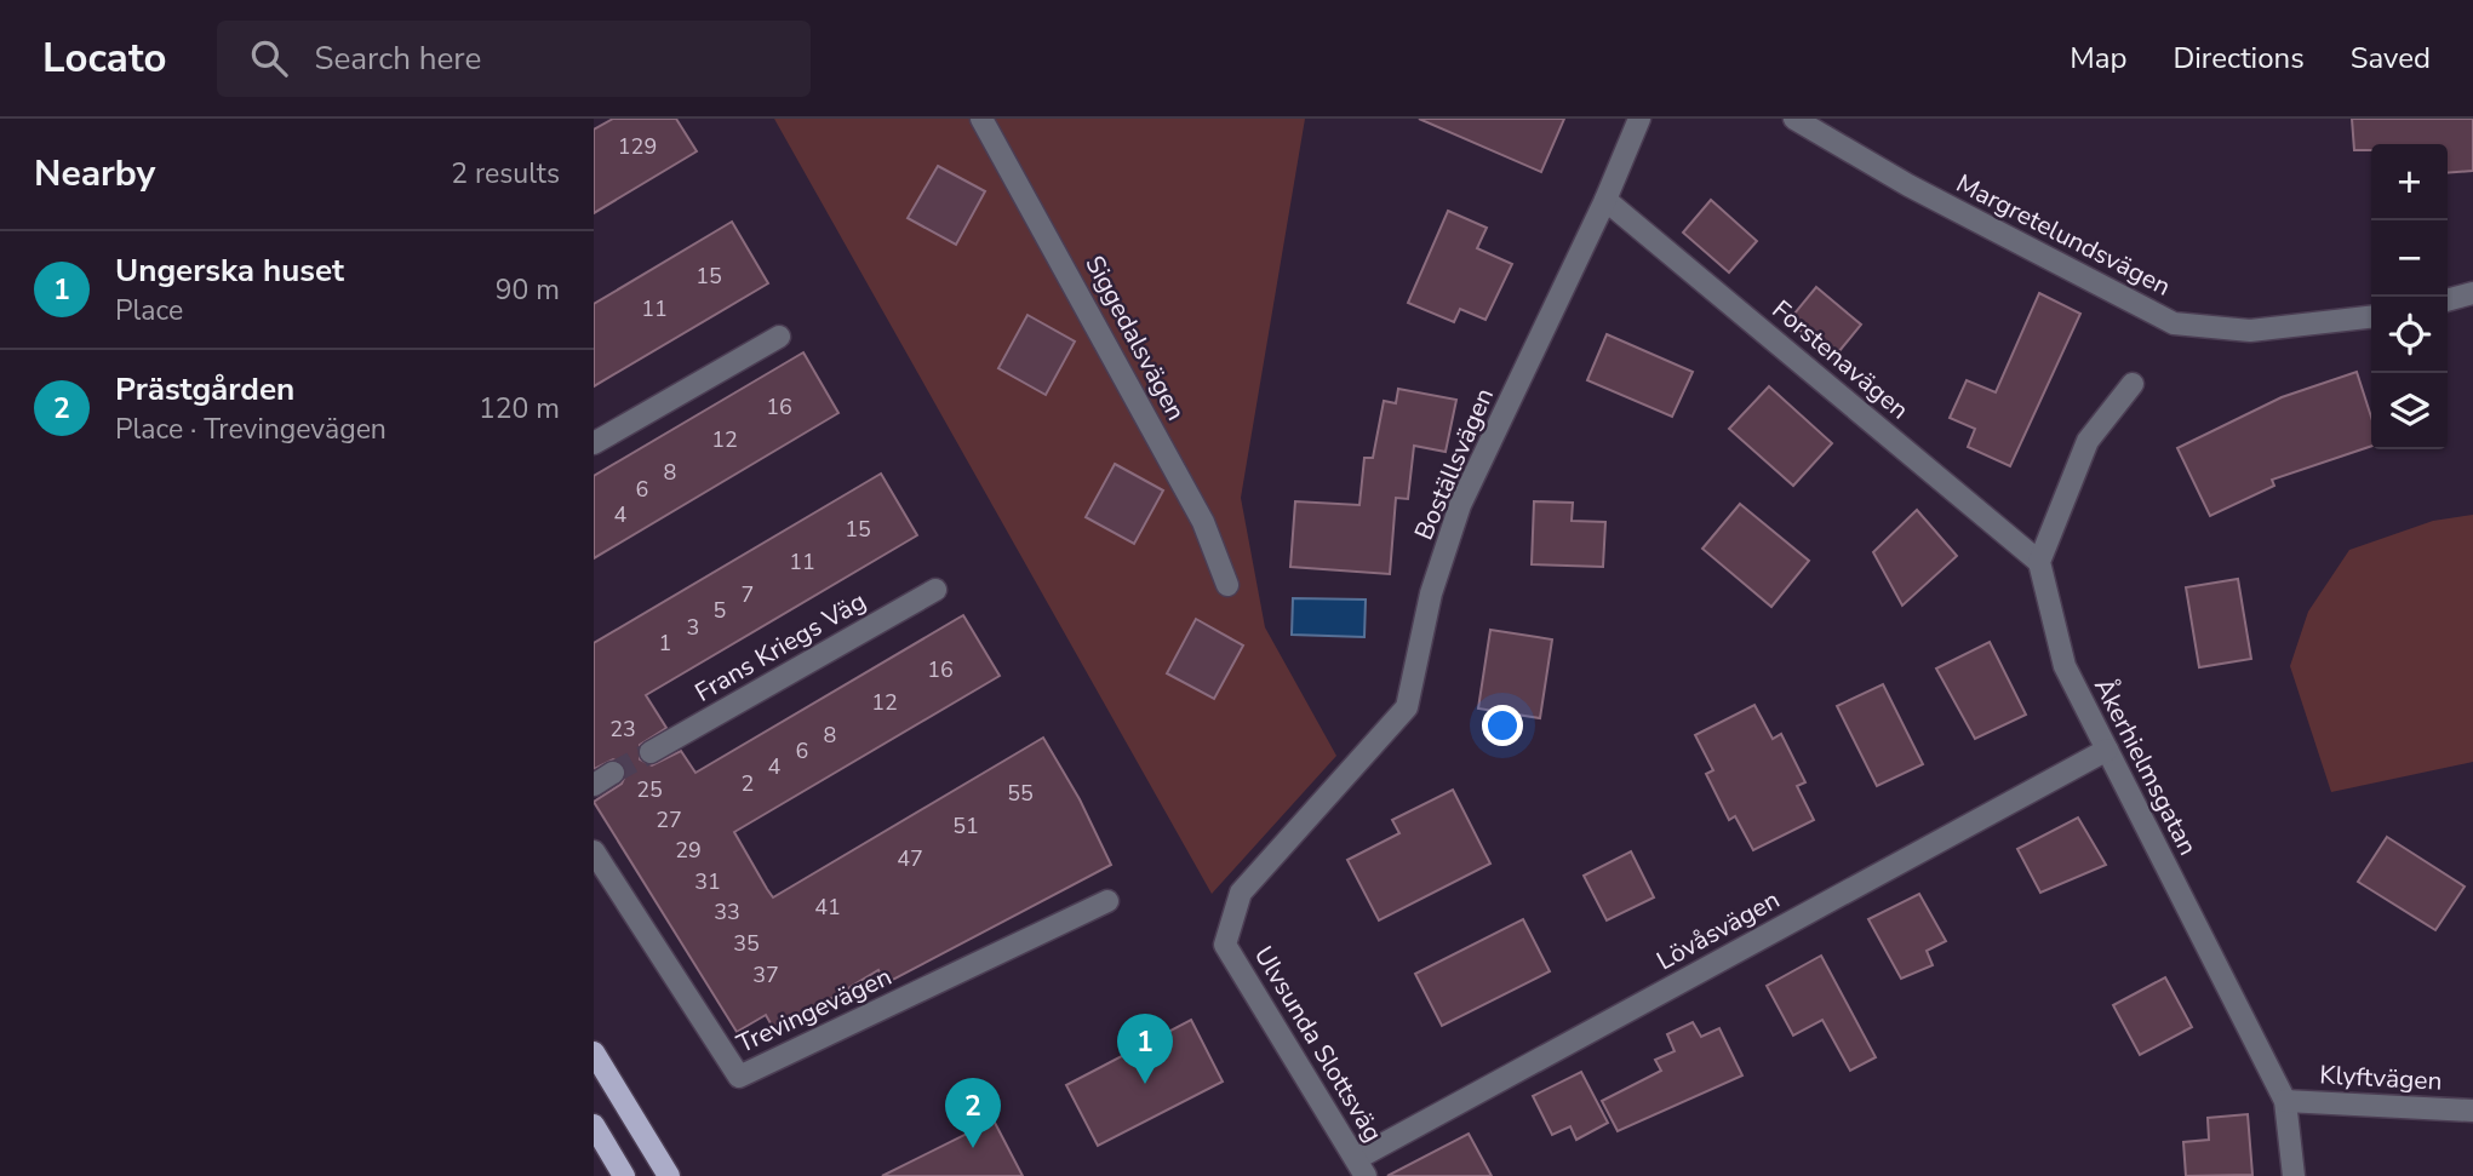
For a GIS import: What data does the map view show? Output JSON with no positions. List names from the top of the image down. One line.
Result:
{"streets":{"street":["Margretelundsvägen","Siggedalsvägen","Forstenavägen","Boställsvägen","Frans Kriegs Väg","Åkerhielmsgatan","Lövåsvägen","Trevingevägen","Ulvsunda Slottsväg","Klyftvägen"]},"crossings":[["Forstenavägen","Boställsvägen"],["Forstenavägen","Åkerhielmsgatan"],["Boställsvägen","Ulvsunda Slottsväg"],["Åkerhielmsgatan","Lövåsvägen"],["Åkerhielmsgatan","Klyftvägen"],["Lövåsvägen","Ulvsunda Slottsväg"]],"house_numbers":["129","15","11","16","12","8","6","4","15","11","7","5","3","1","16","12","23","8","6","4","2","25","55","27","51","29","47","31","41","33","35","37"],"page":{"header":"Locato","search":"Search here","nav":["Map","Directions","Saved"],"heading":["Nearby","2 results"],"map_buttons":["+","−"],"list":[{"mark":"1","name":"Ungerska huset","note":"Place","value":"90 m"},{"mark":"2","name":"Prästgården","note":"Place · Trevingevägen","value":"120 m"}],"pins":["1","2"]}}
